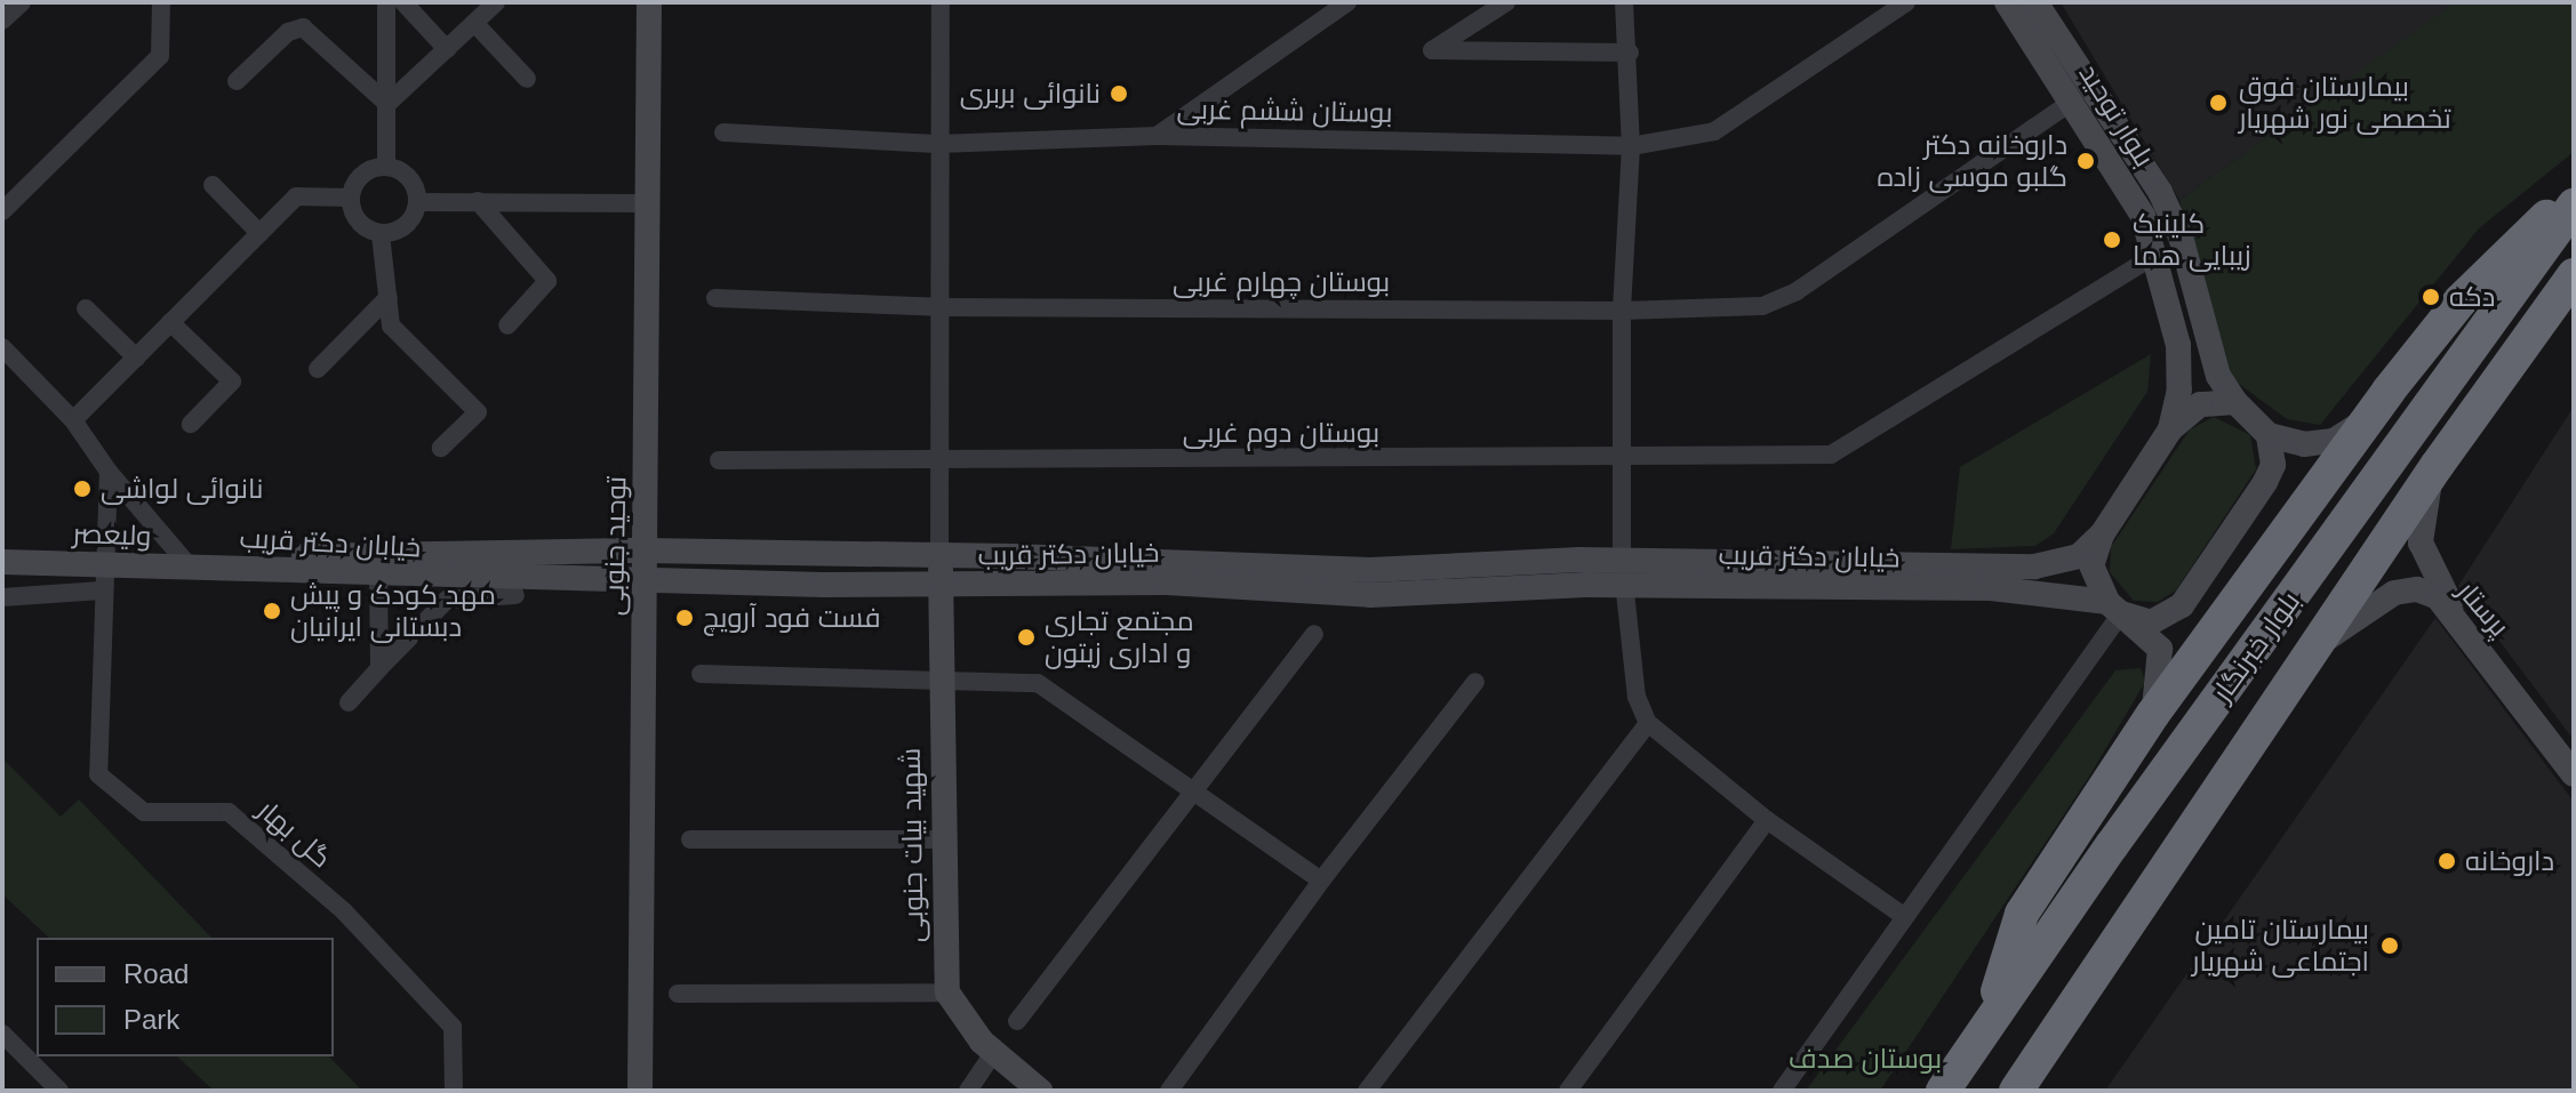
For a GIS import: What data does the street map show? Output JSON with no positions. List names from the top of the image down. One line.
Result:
{"streets":{"highway":["بلوار خبرنگار"],"main road":["بلوار توحید","ولیعصر","خیابان دکتر قریب","توحید جنوبی","پرستار","شهید بیات جنوبی"],"street":["بوستان ششم غربی","بوستان چهارم غربی","بوستان دوم غربی","گل بهار"]},"crossings":[["بلوار توحید","بوستان چهارم غربی"],["بلوار توحید","بوستان دوم غربی"],["بلوار توحید","خیابان دکتر قریب"],["ولیعصر","خیابان دکتر قریب"],["ولیعصر","گل بهار"],["خیابان دکتر قریب","توحید جنوبی"],["خیابان دکتر قریب","شهید بیات جنوبی"],["پرستار","بلوار خبرنگار"]],"parks":["بوستان صدف"],"places":["نانوائی بربری","بیمارستان فوق تخصصی نور شهریار","داروخانه دکتر گلبو موسی زاده","کلینیک زیبایی هما","دکه","نانوائی لواشی","مهد کودک و پیش دبستانی ایرانیان","فست فود آرویچ","مجتمع تجاری و اداری زیتون","داروخانه","بیمارستان تامین اجتماعی شهریار"],"legend":["Road","Park"]}
